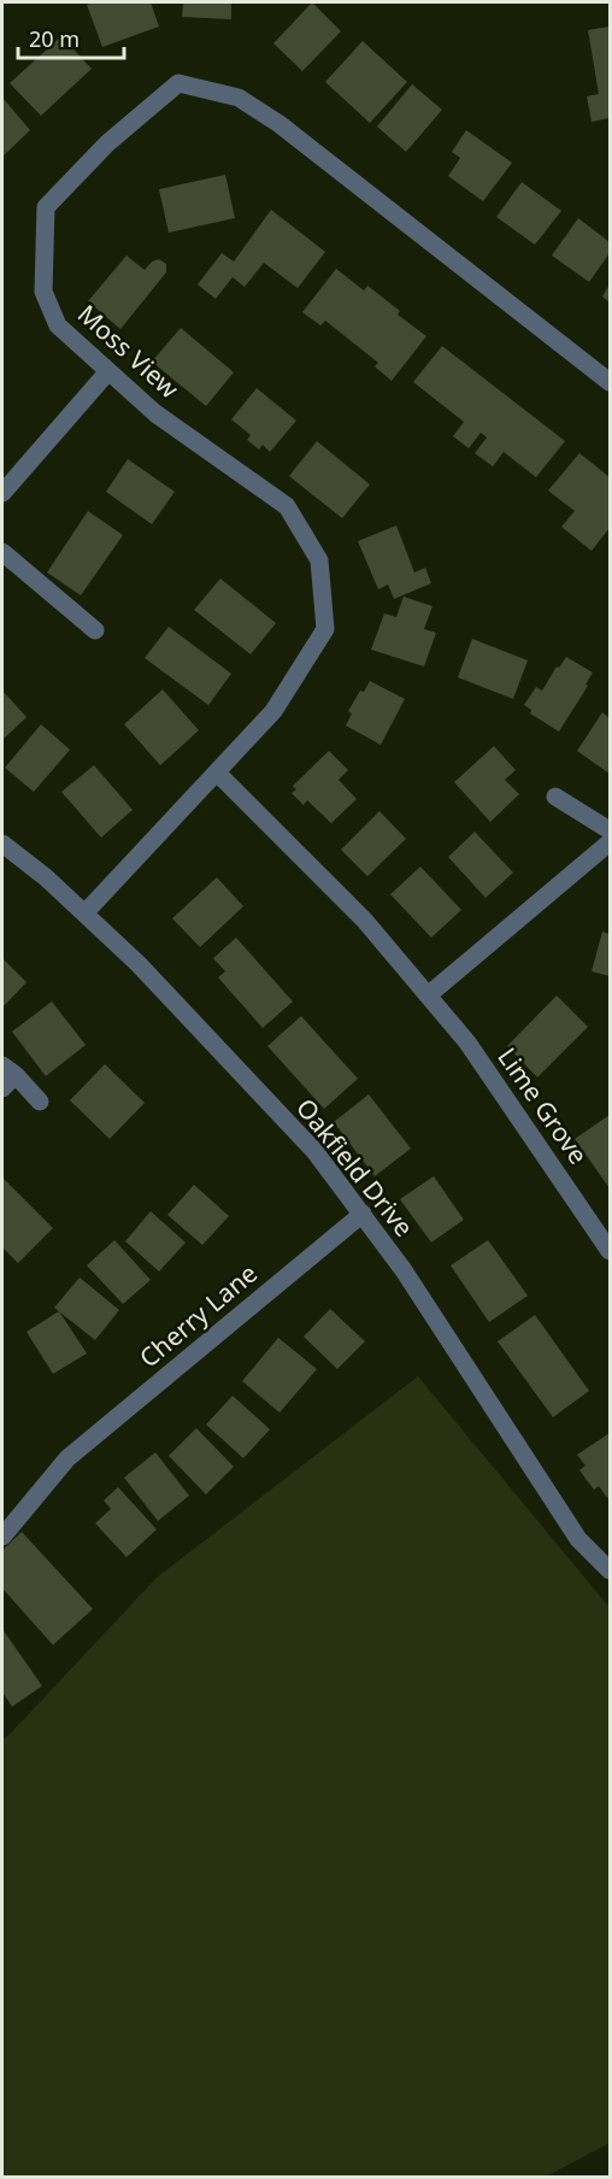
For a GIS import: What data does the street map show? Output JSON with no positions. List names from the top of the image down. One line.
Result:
{"streets":{"street":["Moss View","Lime Grove","Oakfield Drive","Cherry Lane"]},"crossings":[["Moss View","Lime Grove"],["Moss View","Oakfield Drive"],["Oakfield Drive","Cherry Lane"]],"scale_bar":"20 m"}
